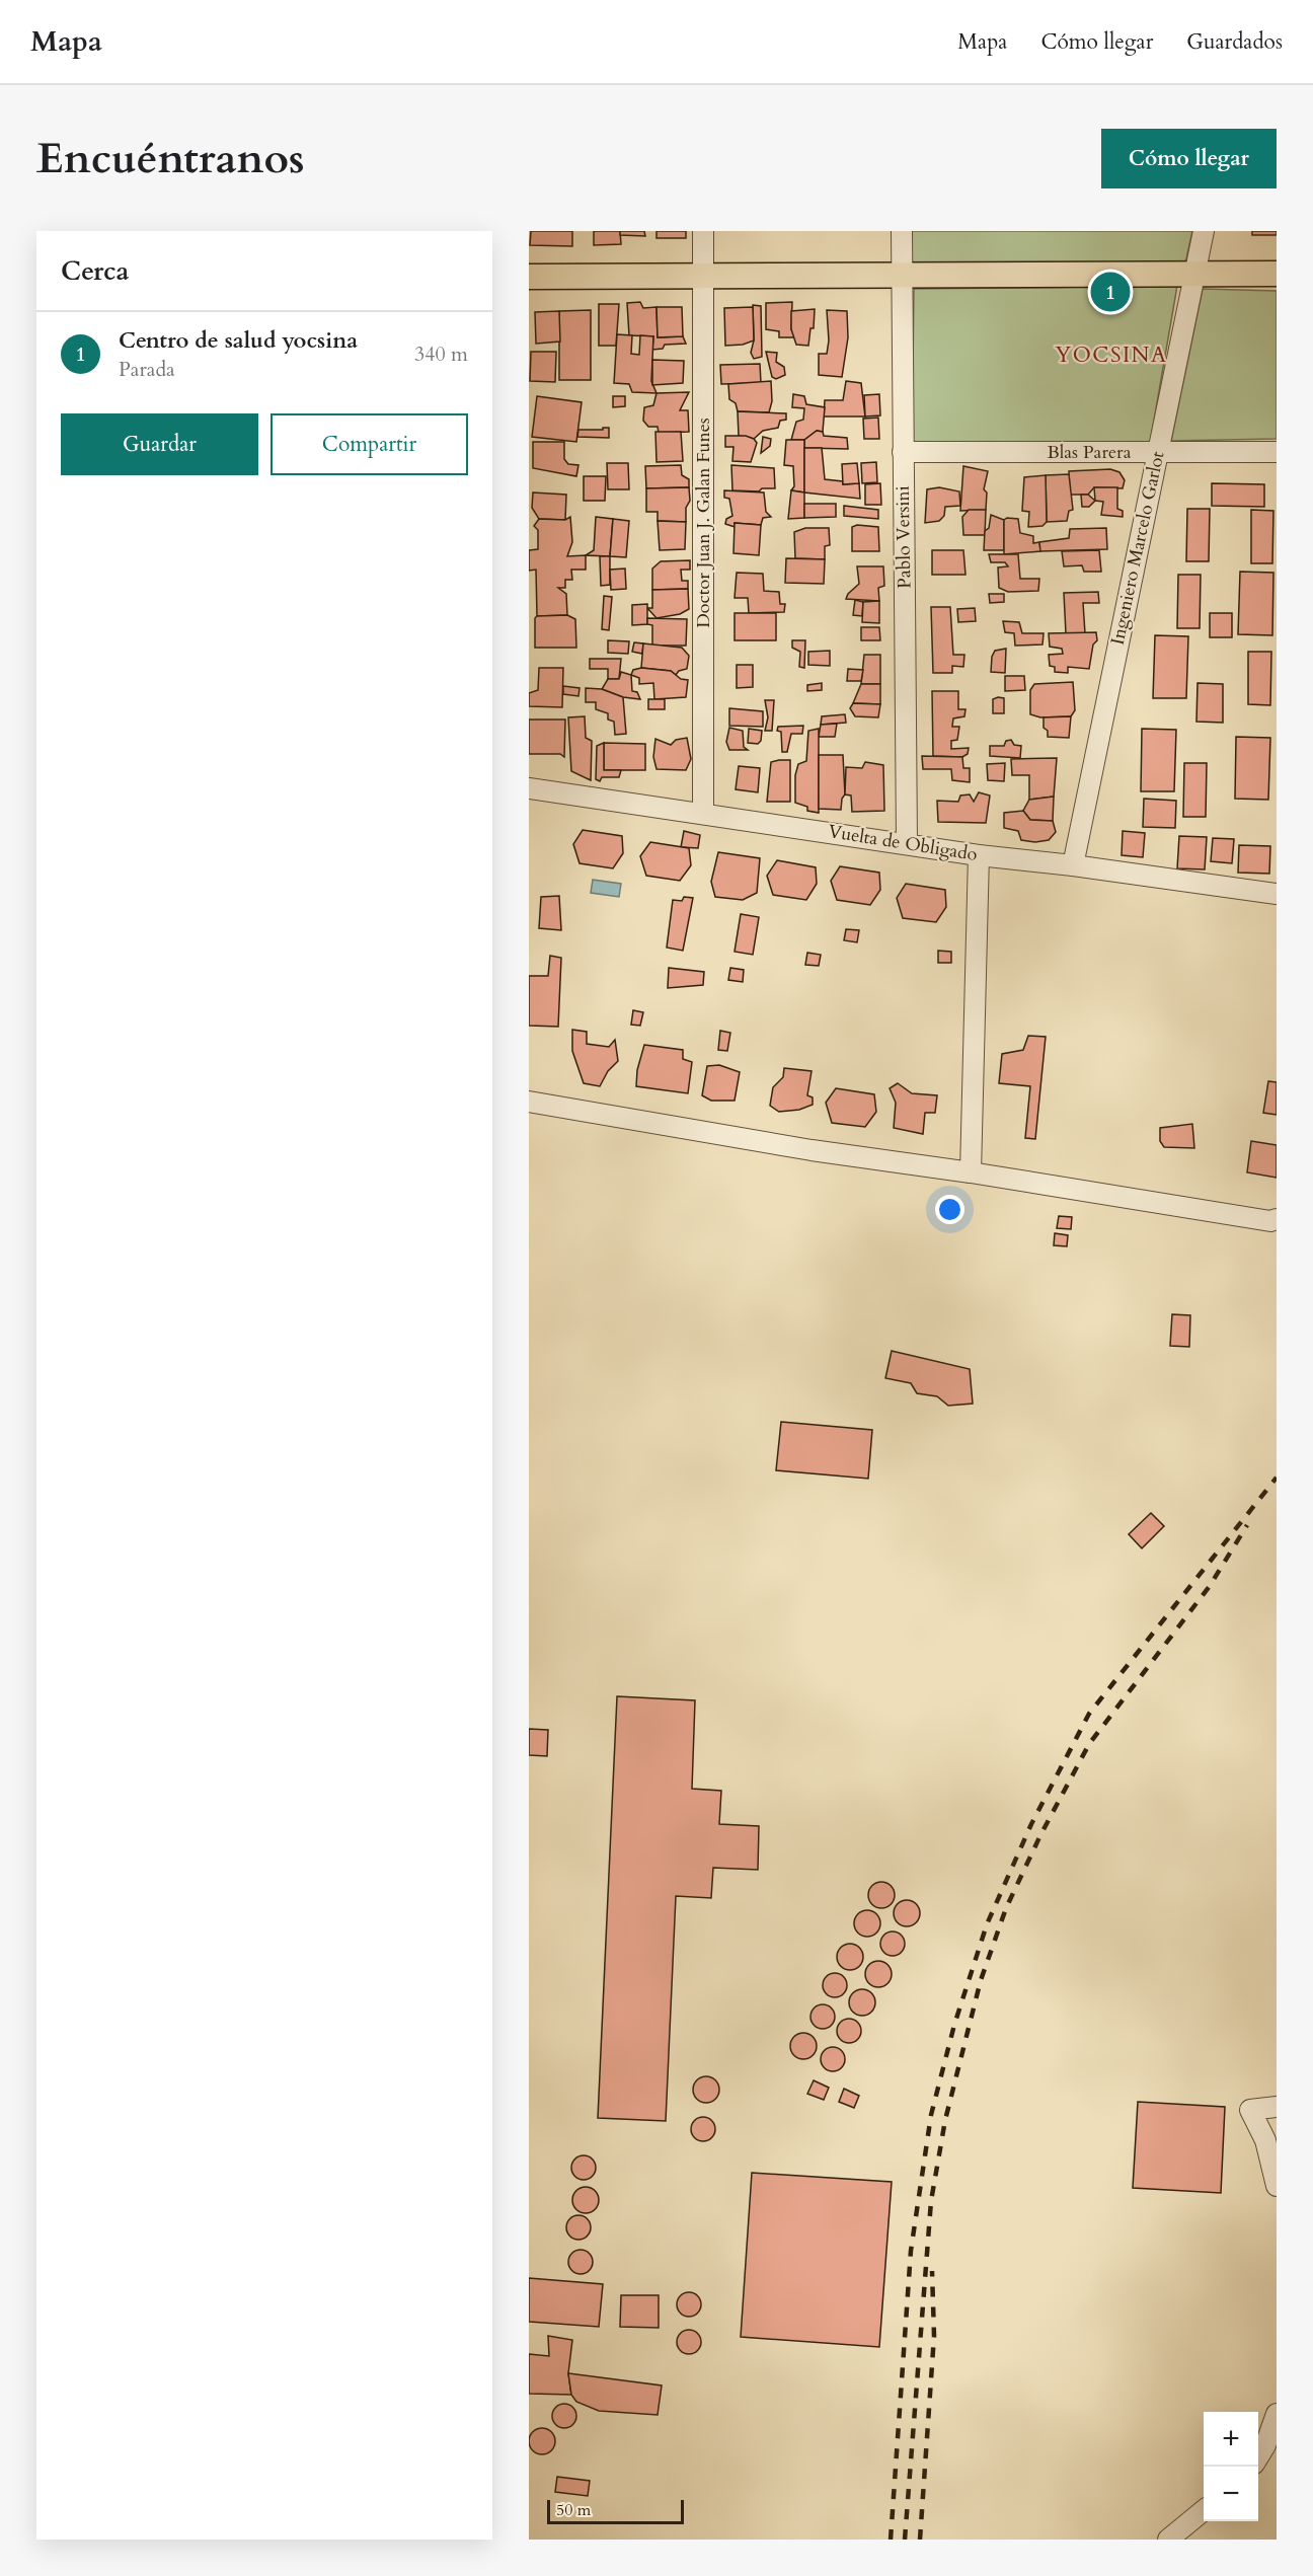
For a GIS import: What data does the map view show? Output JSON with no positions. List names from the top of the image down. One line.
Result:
{"streets":{"street":["Blas Parera","Doctor Juan J. Galan Funes","Pablo Versini","Ingeniero Marcelo Garlot","Vuelta de Obligado"]},"crossings":[["Blas Parera","Pablo Versini"],["Blas Parera","Ingeniero Marcelo Garlot"],["Doctor Juan J. Galan Funes","Vuelta de Obligado"],["Pablo Versini","Vuelta de Obligado"],["Ingeniero Marcelo Garlot","Vuelta de Obligado"]],"districts":["YOCSINA"],"scale_bar":"50 m","page":{"header":"Mapa","nav":["Mapa","Cómo llegar","Guardados"],"buttons":["Cómo llegar",["Guardar","Compartir"]],"title":"Encuéntranos","heading":"Cerca","pins":"1","list":[{"mark":"1","name":"Centro de salud yocsina","note":"Parada","value":"340 m"}],"map_buttons":["+","−"],"scale":"50 m"}}
